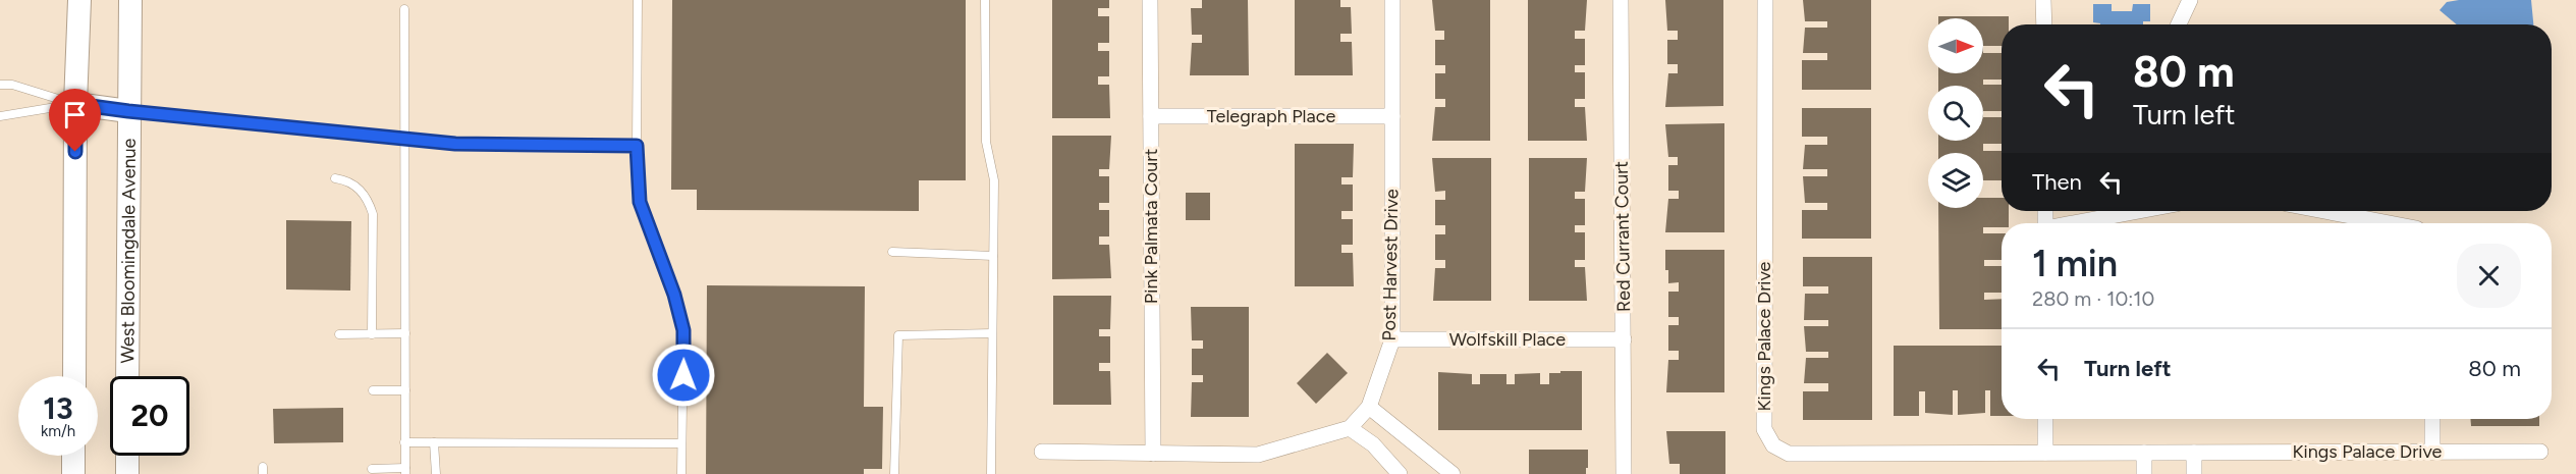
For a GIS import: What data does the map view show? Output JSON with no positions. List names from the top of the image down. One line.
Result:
{"streets":{"main road":["West Bloomingdale Avenue"],"street":["Telegraph Place","Pink Palmata Court","Red Currant Court","Post Harvest Drive","Kings Palace Drive","Wolfskill Place"]},"crossings":[["Telegraph Place","Pink Palmata Court"],["Telegraph Place","Post Harvest Drive"],["Red Currant Court","Wolfskill Place"],["Post Harvest Drive","Wolfskill Place"]],"north":"right","page":{"turn":["80 m","Turn left"],"then":"Then","heading":["1 min","280 m · 10:10"],"list":[{"name":"Turn left","value":"80 m"}],"speed":"13 km/h","limit":"20"}}
